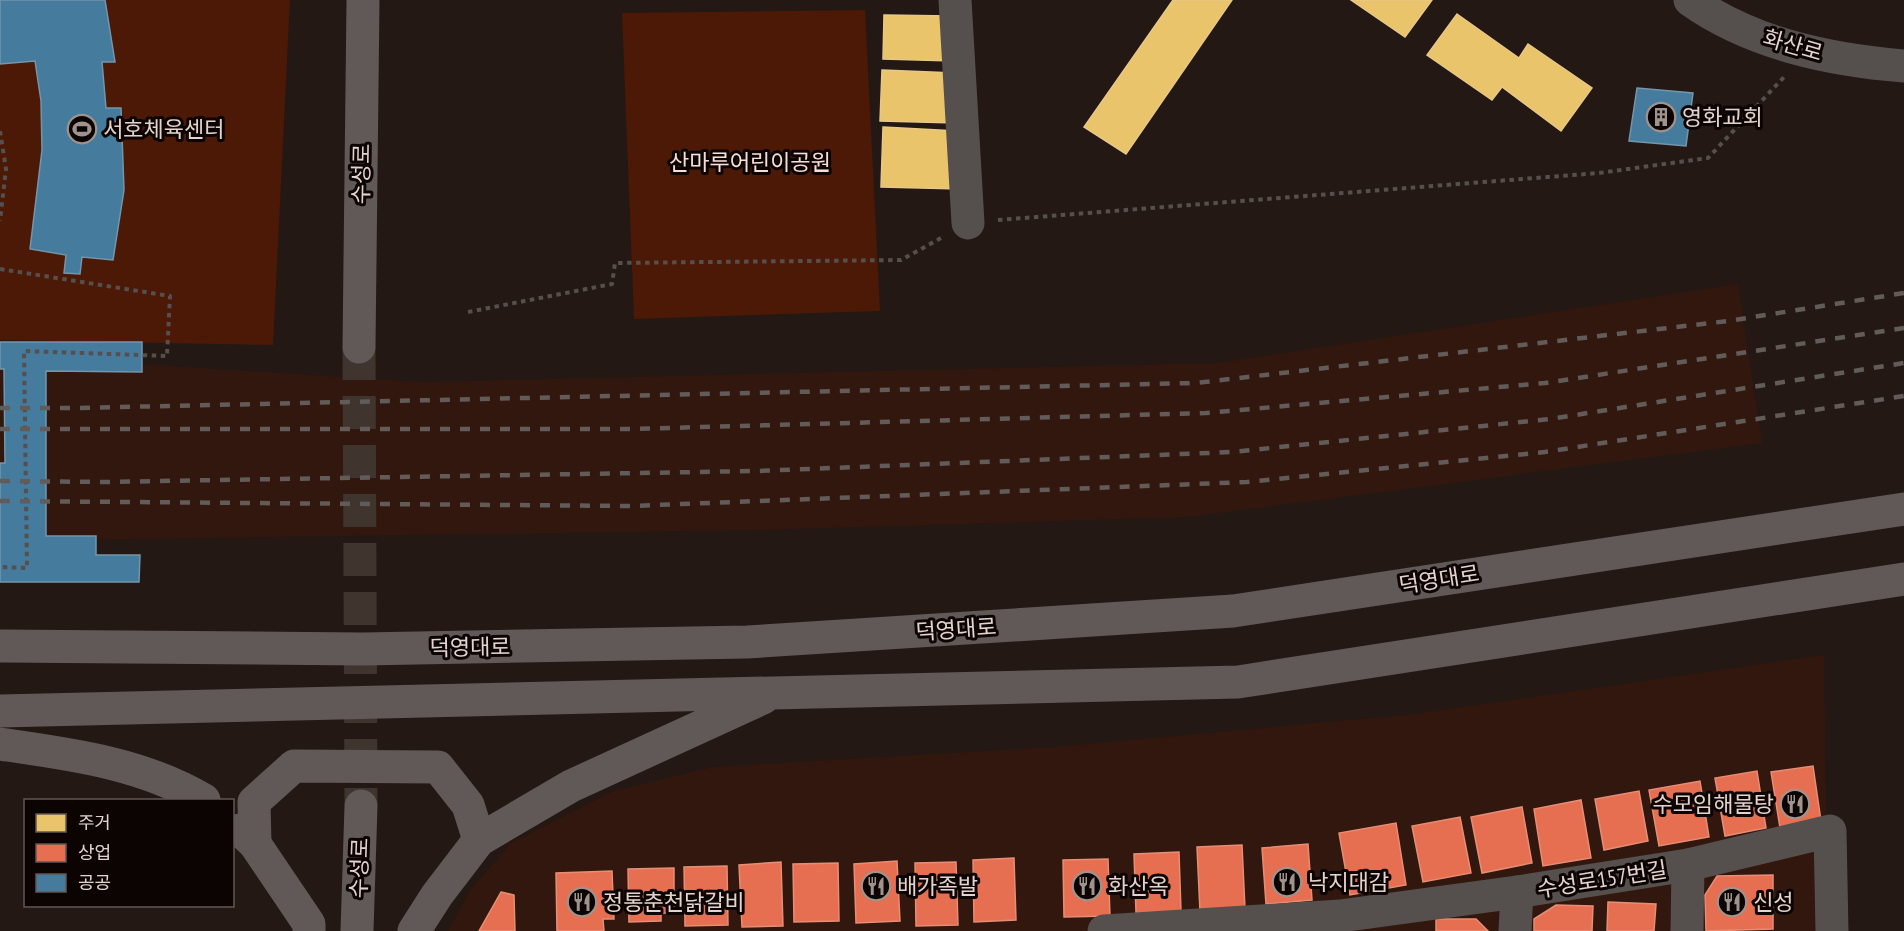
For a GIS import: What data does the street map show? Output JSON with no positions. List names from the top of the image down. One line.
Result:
{"streets":{"main road":["수성로","덕영대로"],"street":["화산로","수성로157번길"]},"parks":["산마루어린이공원"],"places":{"building":["영화교회"],"sports":["서호체육센터"],"restaurant":["수모임해물탕","낙지대감","배가족발","화산옥","정통춘천닭갈비","신성"]},"legend":["주거","상업","공공"]}
